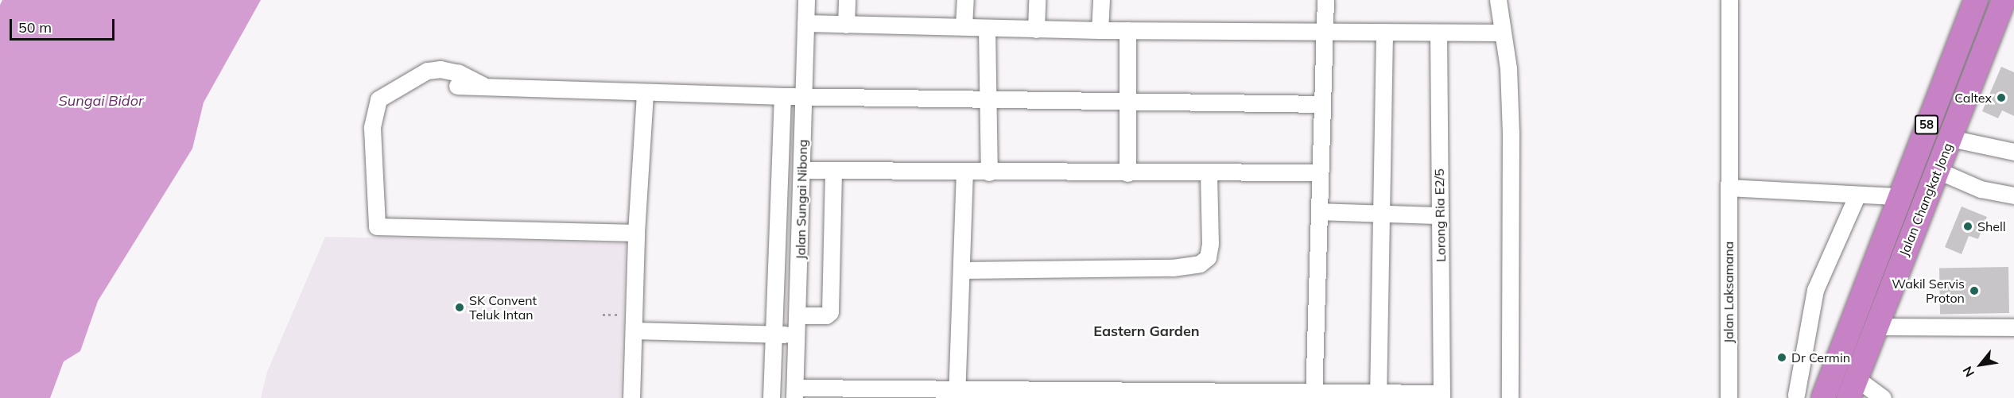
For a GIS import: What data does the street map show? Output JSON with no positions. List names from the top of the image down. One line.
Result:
{"streets":{"highway":["58","Jalan Changkat Jong"],"street":["Jalan Sungai Nibong","Lorong Ria E2/5","Jalan Laksamana"]},"districts":["Eastern Garden"],"water":["Sungai Bidor"],"places":["Caltex","Shell","Wakil Servis Proton","SK Convent Teluk Intan","Dr Cermin"],"scale_bar":"50 m","north":"bottom left"}
